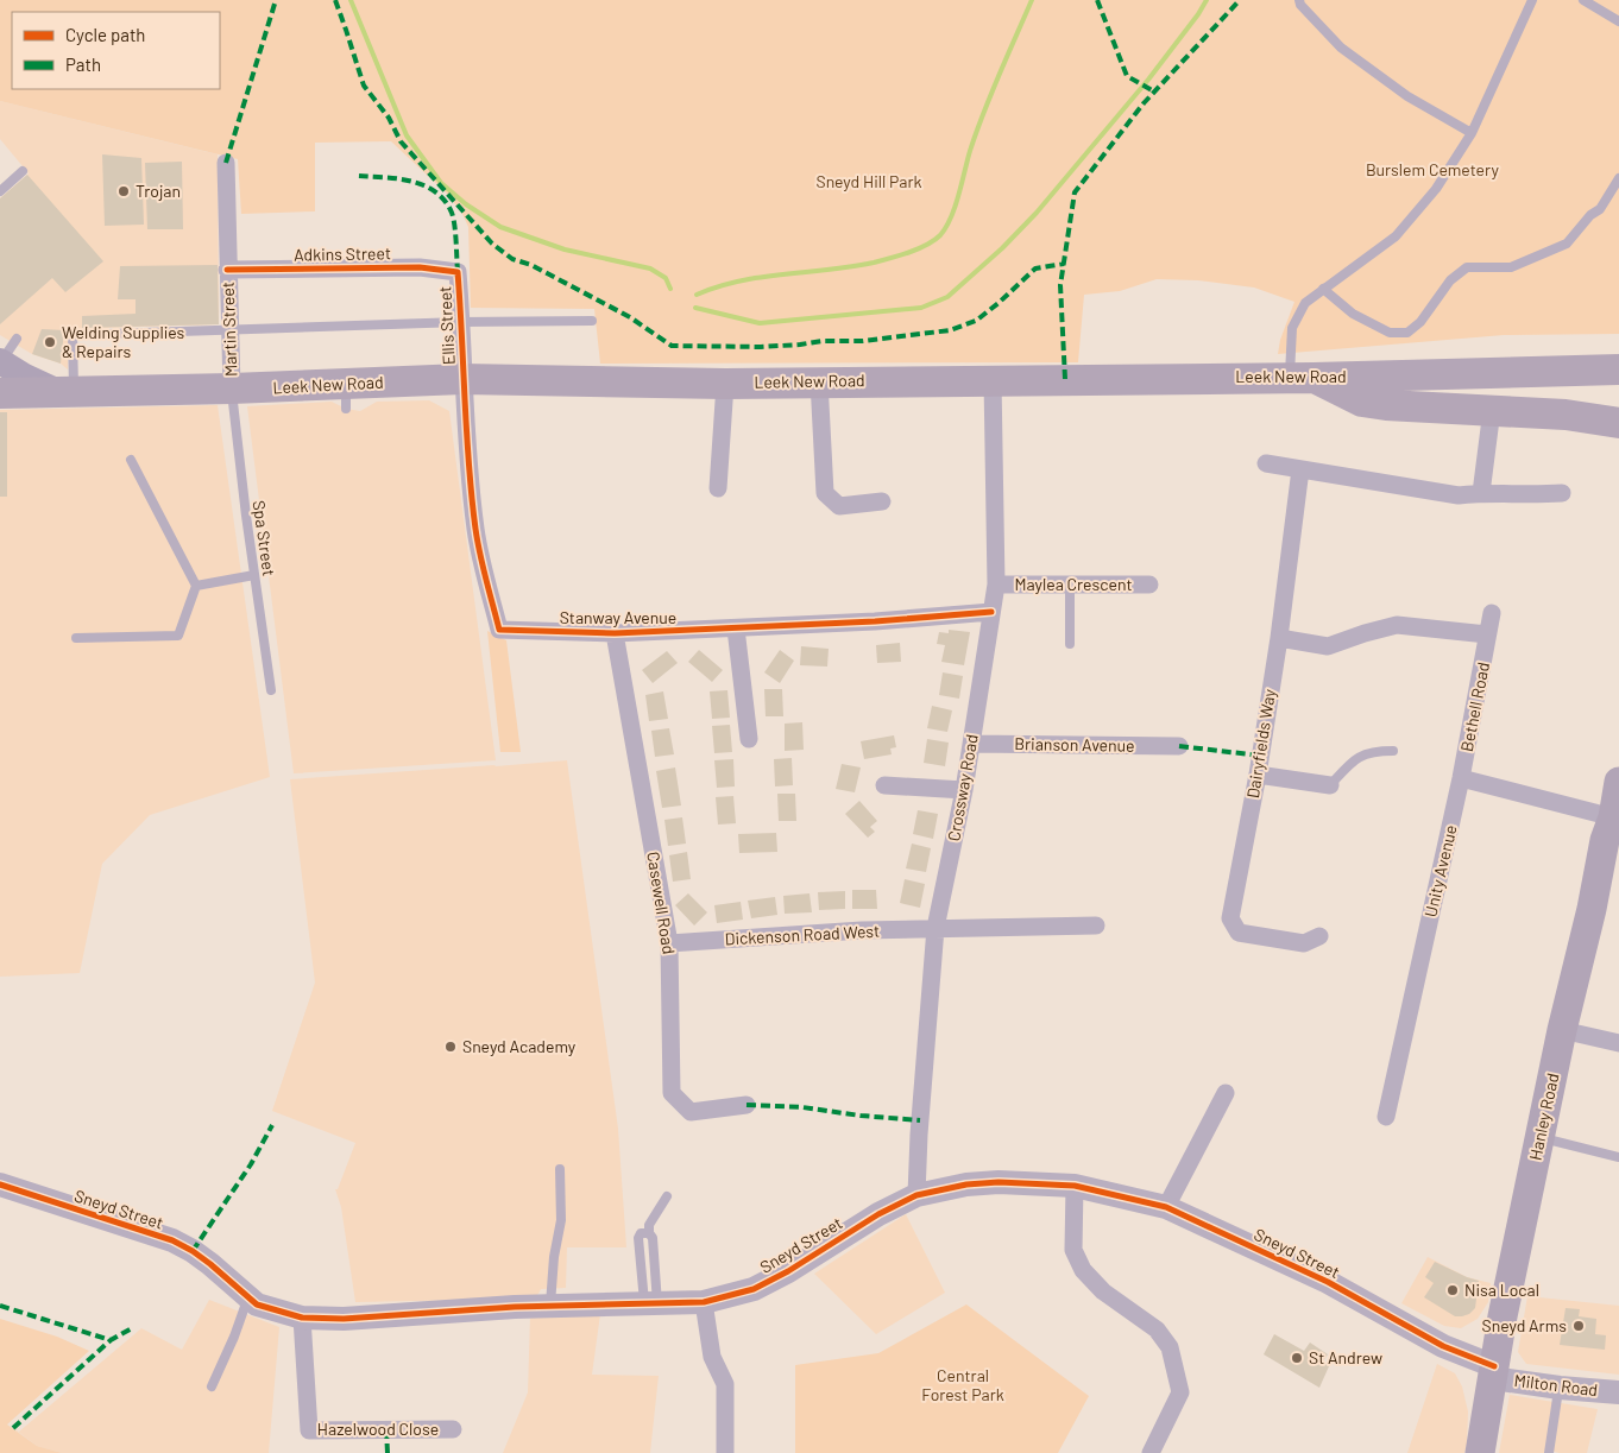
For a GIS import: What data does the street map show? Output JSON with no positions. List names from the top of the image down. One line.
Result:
{"streets":{"highway":["Leek New Road"],"main road":["Hanley Road"],"street":["Adkins Street","Ellis Street","Martin Street","Maylea Crescent","Stanway Avenue","Bethell Road","Dairyfields Way","Brianson Avenue","Crossway Road","Unity Avenue","Casewell Road","Dickenson Road West","Sneyd Street","Milton Road","Hazelwood Close"],"lane":["Spa Street"]},"crossings":[["Adkins Street","Ellis Street"],["Adkins Street","Martin Street"],["Ellis Street","Leek New Road"],["Ellis Street","Stanway Avenue"],["Martin Street","Leek New Road"],["Martin Street","Spa Street"],["Leek New Road","Spa Street"],["Leek New Road","Stanway Avenue"],["Leek New Road","Crossway Road"],["Maylea Crescent","Crossway Road"],["Stanway Avenue","Crossway Road"],["Stanway Avenue","Casewell Road"],["Bethell Road","Unity Avenue"],["Brianson Avenue","Crossway Road"],["Crossway Road","Dickenson Road West"],["Crossway Road","Sneyd Street"],["Casewell Road","Dickenson Road West"],["Hanley Road","Sneyd Street"],["Hanley Road","Milton Road"],["Sneyd Street","Milton Road"],["Sneyd Street","Hazelwood Close"]],"parks":["Burslem Cemetery","Sneyd Hill Park","Central Forest Park"],"places":["Trojan","Welding Supplies & Repairs","Sneyd Academy","Nisa Local","Sneyd Arms","St Andrew"],"legend":["Cycle path","Path"]}
